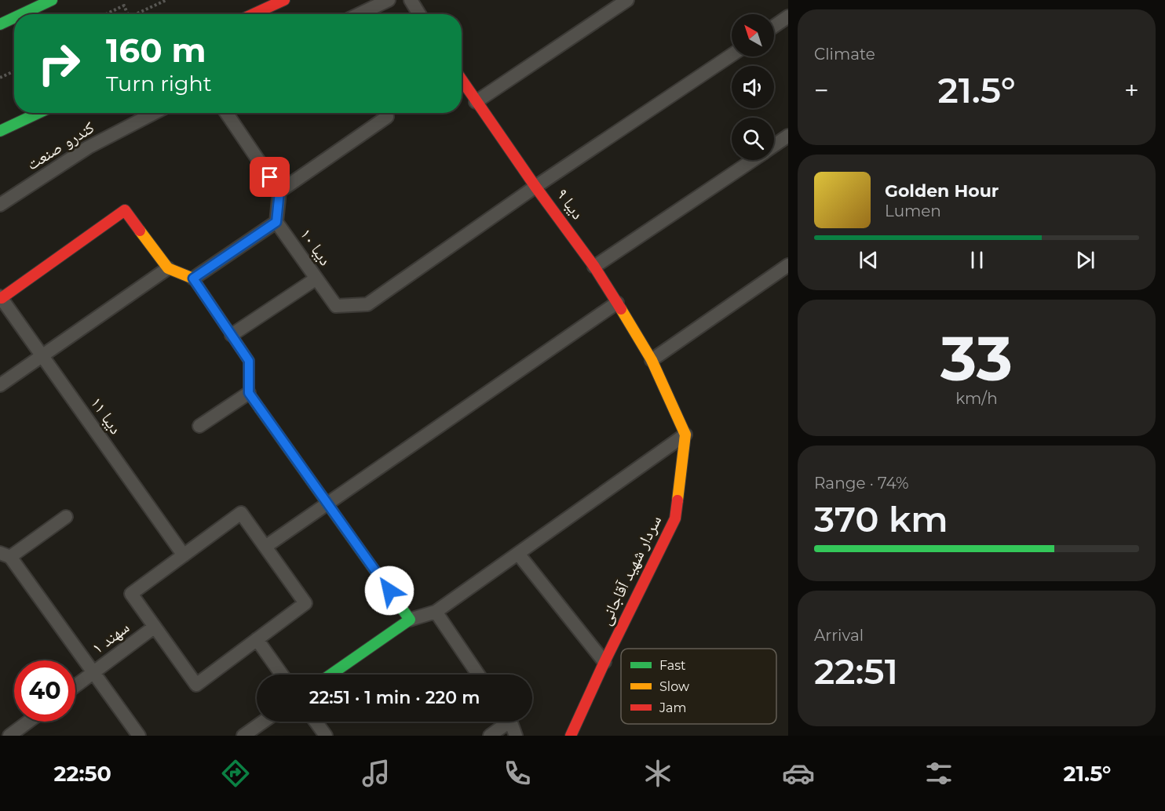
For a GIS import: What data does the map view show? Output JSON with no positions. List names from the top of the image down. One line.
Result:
{"streets":{"street":["کندرو صنعت","دیبا ۹","دیبا ۱۰","دیبا ۱۱","سردار شهید آقاجانی","سهند ۱"]},"crossings":[["دیبا ۹","دیبا ۱۰"]],"legend":["Fast","Slow","Jam"],"north":"top left","page":{"tile":["Climate",["33","km/h"],["Range · 74%","370 km"],["Arrival","22:51"]],"turn":["160 m","Turn right"],"heat":["−","21.5°","+"],"song":["Golden Hour","Lumen"],"limit":"40","trip":"22:51 · 1 min · 220 m","tabs":["22:50","21.5°"]}}
